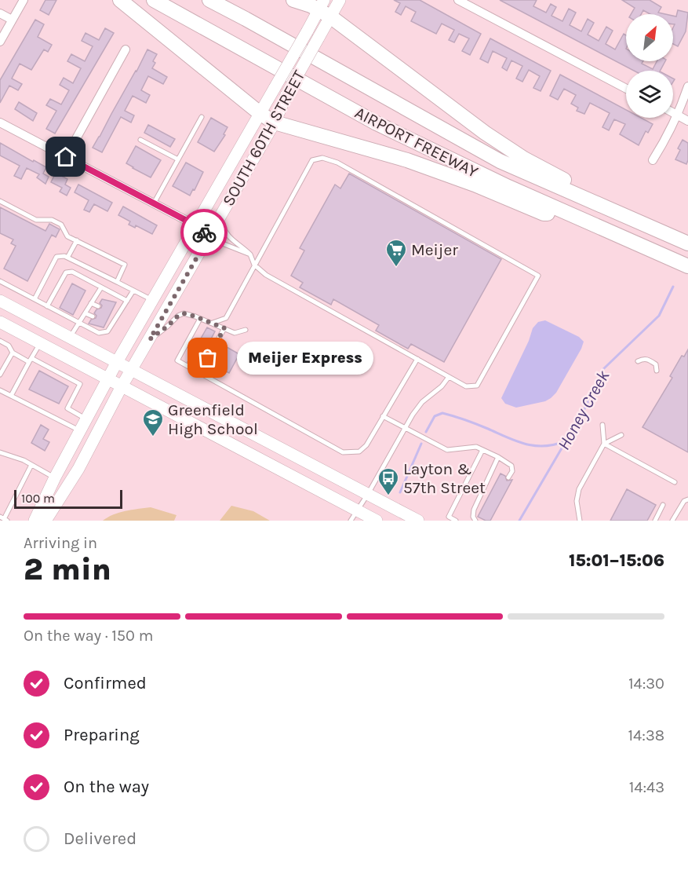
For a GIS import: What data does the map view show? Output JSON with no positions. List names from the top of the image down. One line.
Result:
{"streets":{"highway":["AIRPORT FREEWAY"],"main road":["SOUTH 60TH STREET"]},"water":["Honey Creek"],"places":{"supermarket":["Meijer"],"other":["Meijer Express"],"school or university":["Greenfield High School"],"bus stop":["Layton & 57th Street"]},"scale_bar":"100 m","north":"top right","page":{"bubble":"Meijer Express","scale":"100 m","heading":["2 min","Arriving in","15:01–15:06"],"bar":"On the way · 150 m","list":[["Confirmed","14:30"],["Preparing","14:38"],["On the way","14:43"],"Delivered"]}}
